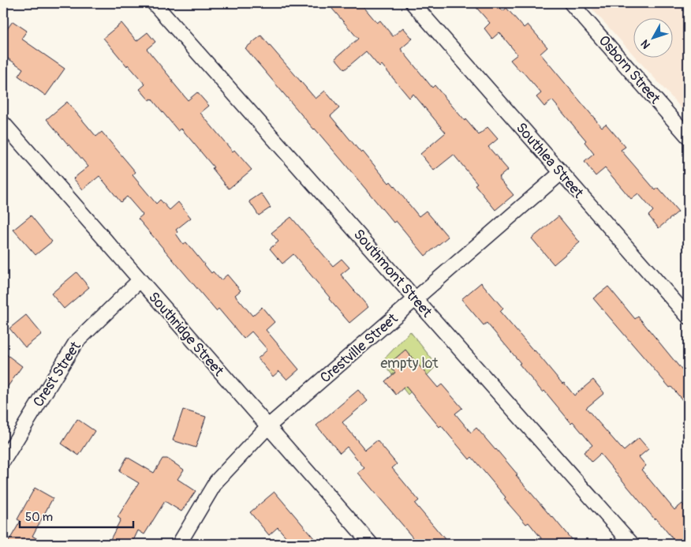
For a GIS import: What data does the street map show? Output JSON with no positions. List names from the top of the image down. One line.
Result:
{"streets":{"street":["Osborn Street","Southlea Street","Southmont Street","Southridge Street","Crestville Street","Crest Street"]},"crossings":[["Southlea Street","Crestville Street"],["Southmont Street","Crestville Street"],["Southridge Street","Crestville Street"],["Southridge Street","Crest Street"]],"parks":["empty lot"],"scale_bar":"50 m","north":"bottom left"}
